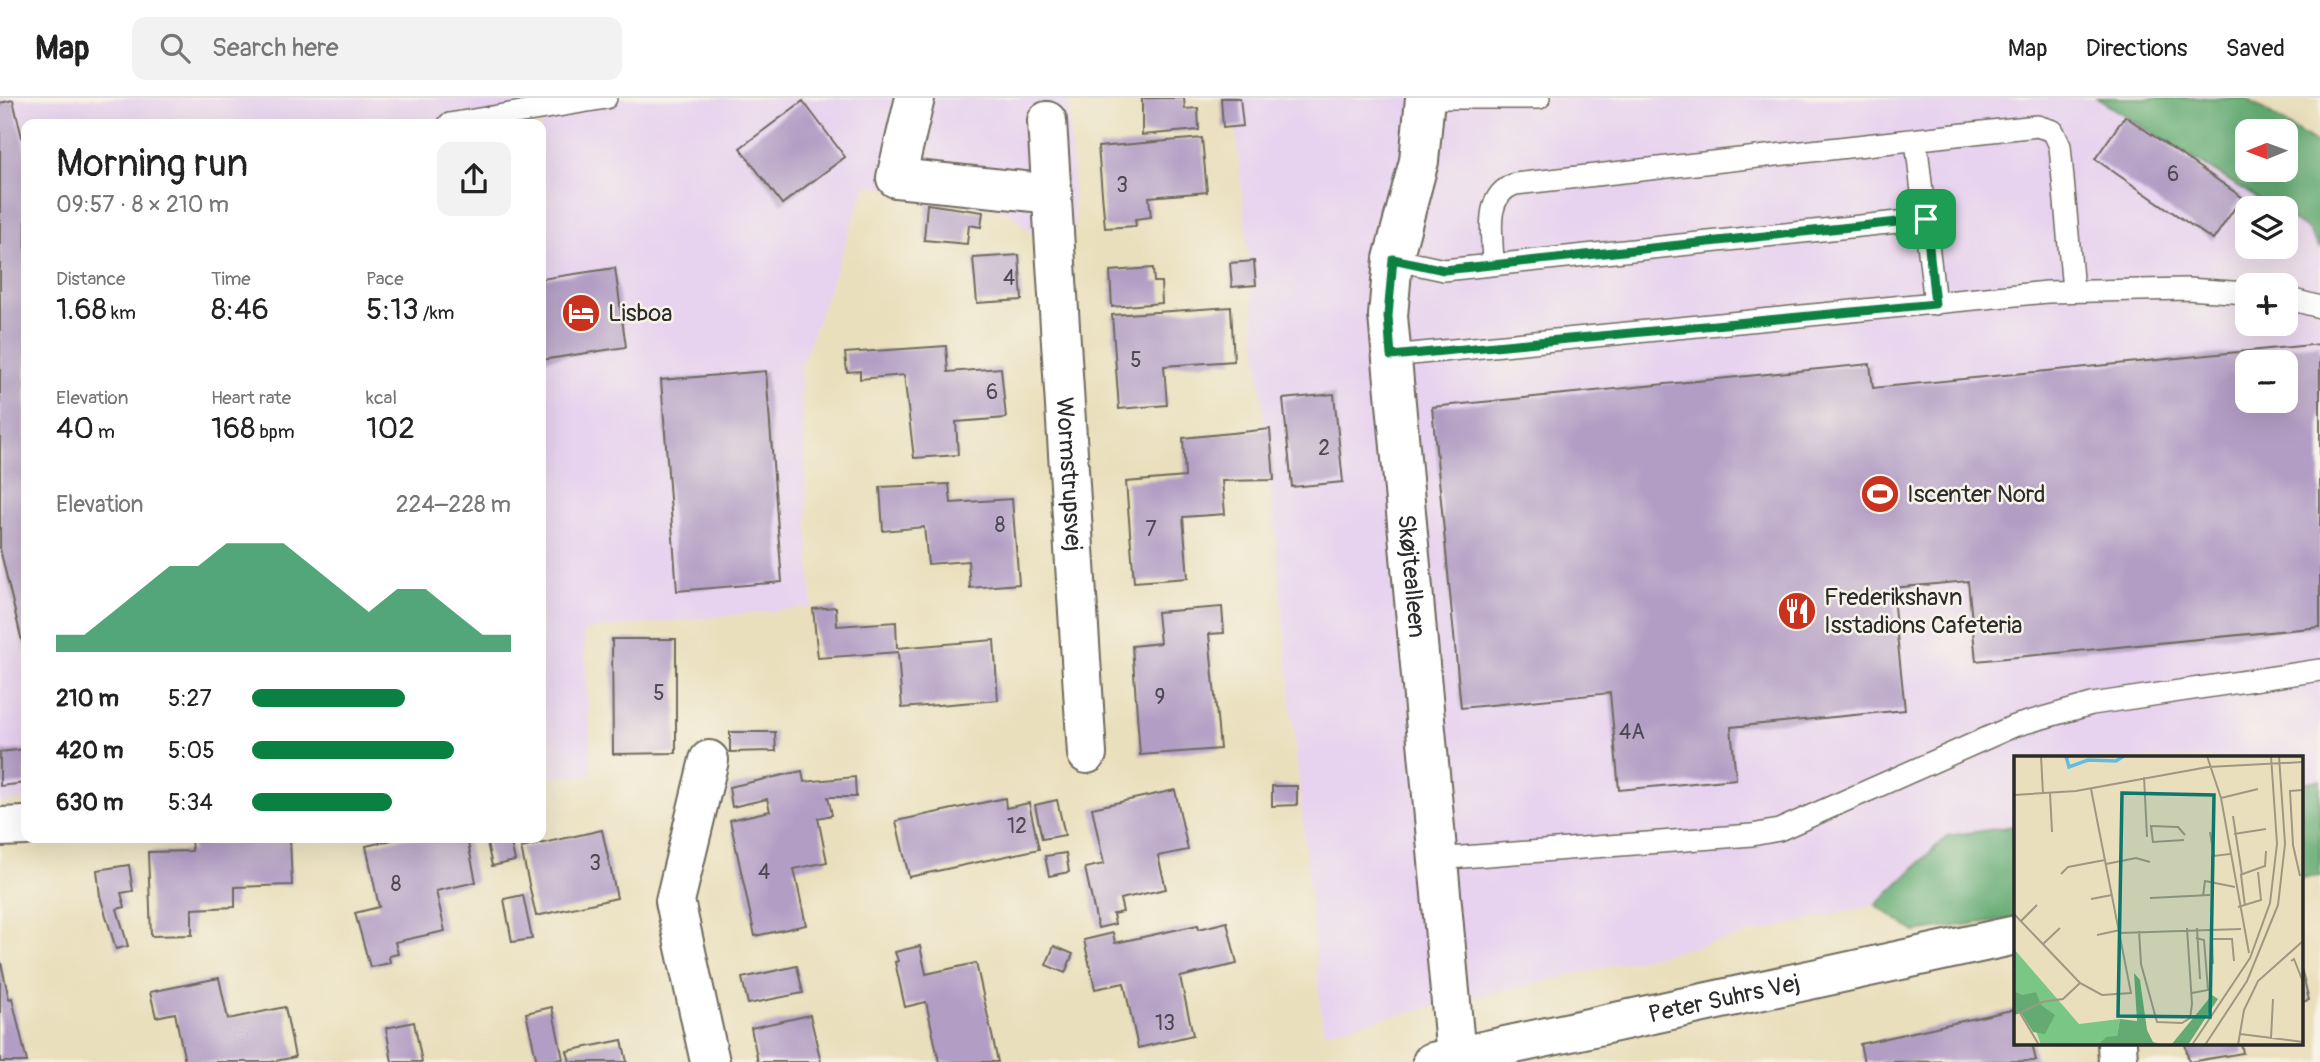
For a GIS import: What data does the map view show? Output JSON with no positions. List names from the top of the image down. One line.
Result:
{"streets":{"street":["Wormstrupsvej","Skøjtealleen","Peter Suhrs Vej"]},"crossings":[["Skøjtealleen","Peter Suhrs Vej"]],"places":{"hotel":["Lisboa"],"sports":["Iscenter Nord"],"restaurant":["Frederikshavn Isstadions Cafeteria"]},"house_numbers":["6","3","4","5","6","2","8","7","5","9","4A","12","3","4","8","13"],"north":"left","page":{"header":"Map","search":"Search here","nav":["Map","Directions","Saved"],"map_buttons":["+","−"],"heading":["Morning run","09:57 · 8 × 210 m"],"stats":[["Distance","1.68 km"],["Time","8:46"],["Pace","5:13 /km"],["Elevation","40 m"],["Heart rate","168 bpm"],["kcal","102"]],"chart":["Elevation","224–228 m"],"list":[{"name":"210 m","note":"5:27"},{"name":"420 m","note":"5:05"},{"name":"630 m","note":"5:34"}]}}
